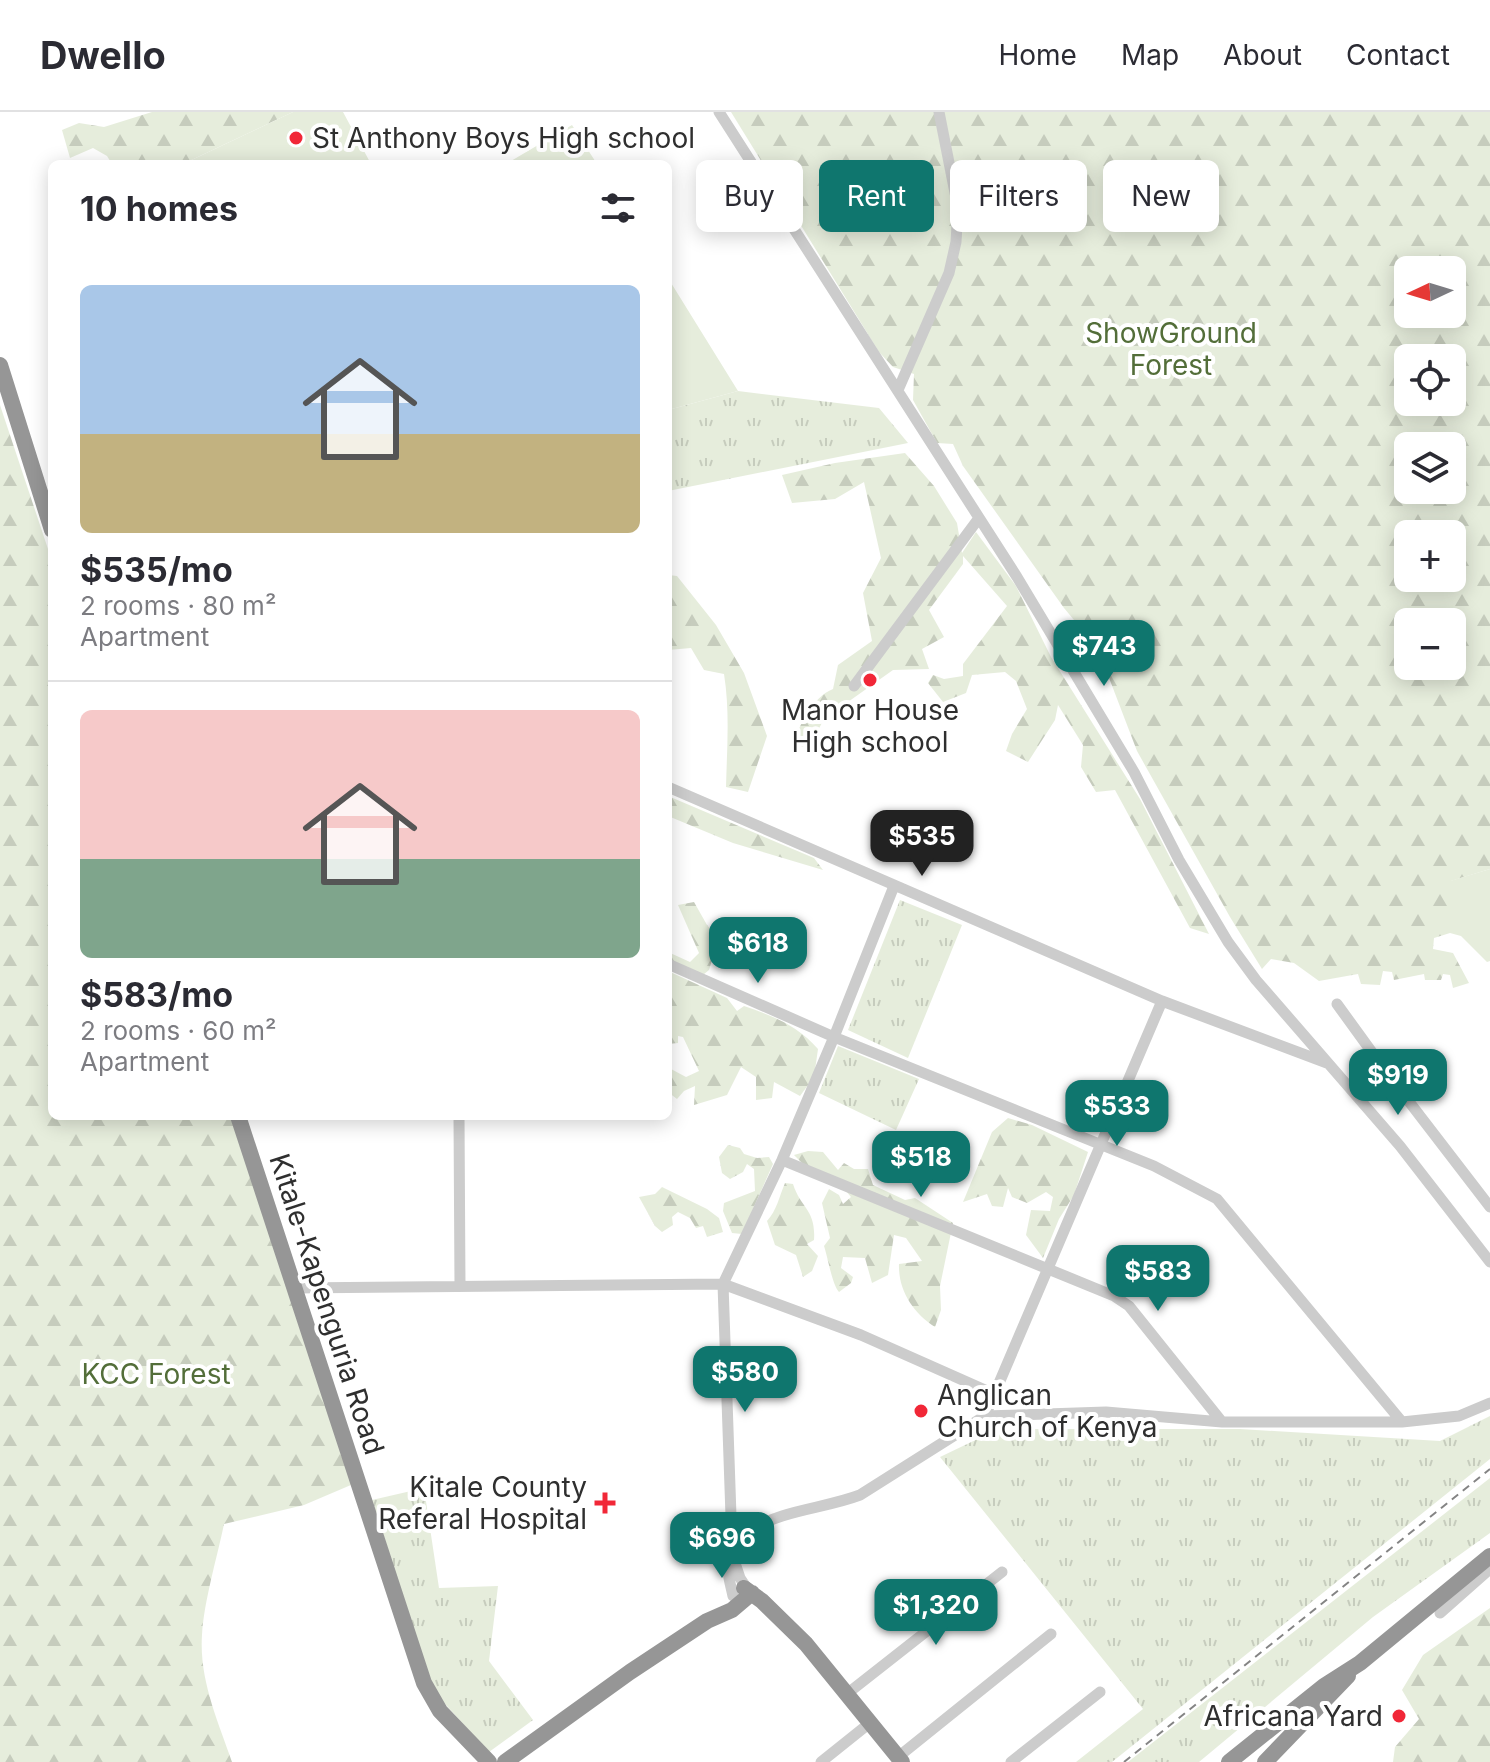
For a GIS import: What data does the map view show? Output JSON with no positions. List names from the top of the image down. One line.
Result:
{"streets":{"highway":["Kitale-Kapenguria Road"]},"parks":["ShowGround Forest","KCC Forest"],"places":{"other":["St Anthony Boys High school","Manor House High school","Anglican Church of Kenya","Africana Yard"],"health":["Kitale County Referal Hospital"]},"north":"left","page":{"header":"Dwello","nav":["Home","Map","About","Contact"],"chip":["Buy","Rent","Filters","New"],"heading":"10 homes","map_buttons":["+","−"],"list":[{"name":"$535/mo","note":"2 rooms · 80 m² · Apartment"},{"name":"$583/mo","note":"2 rooms · 60 m² · Apartment"}],"price":["$743","$535","$618","$919","$533","$518","$583","$580","$696","$1,320"]}}
